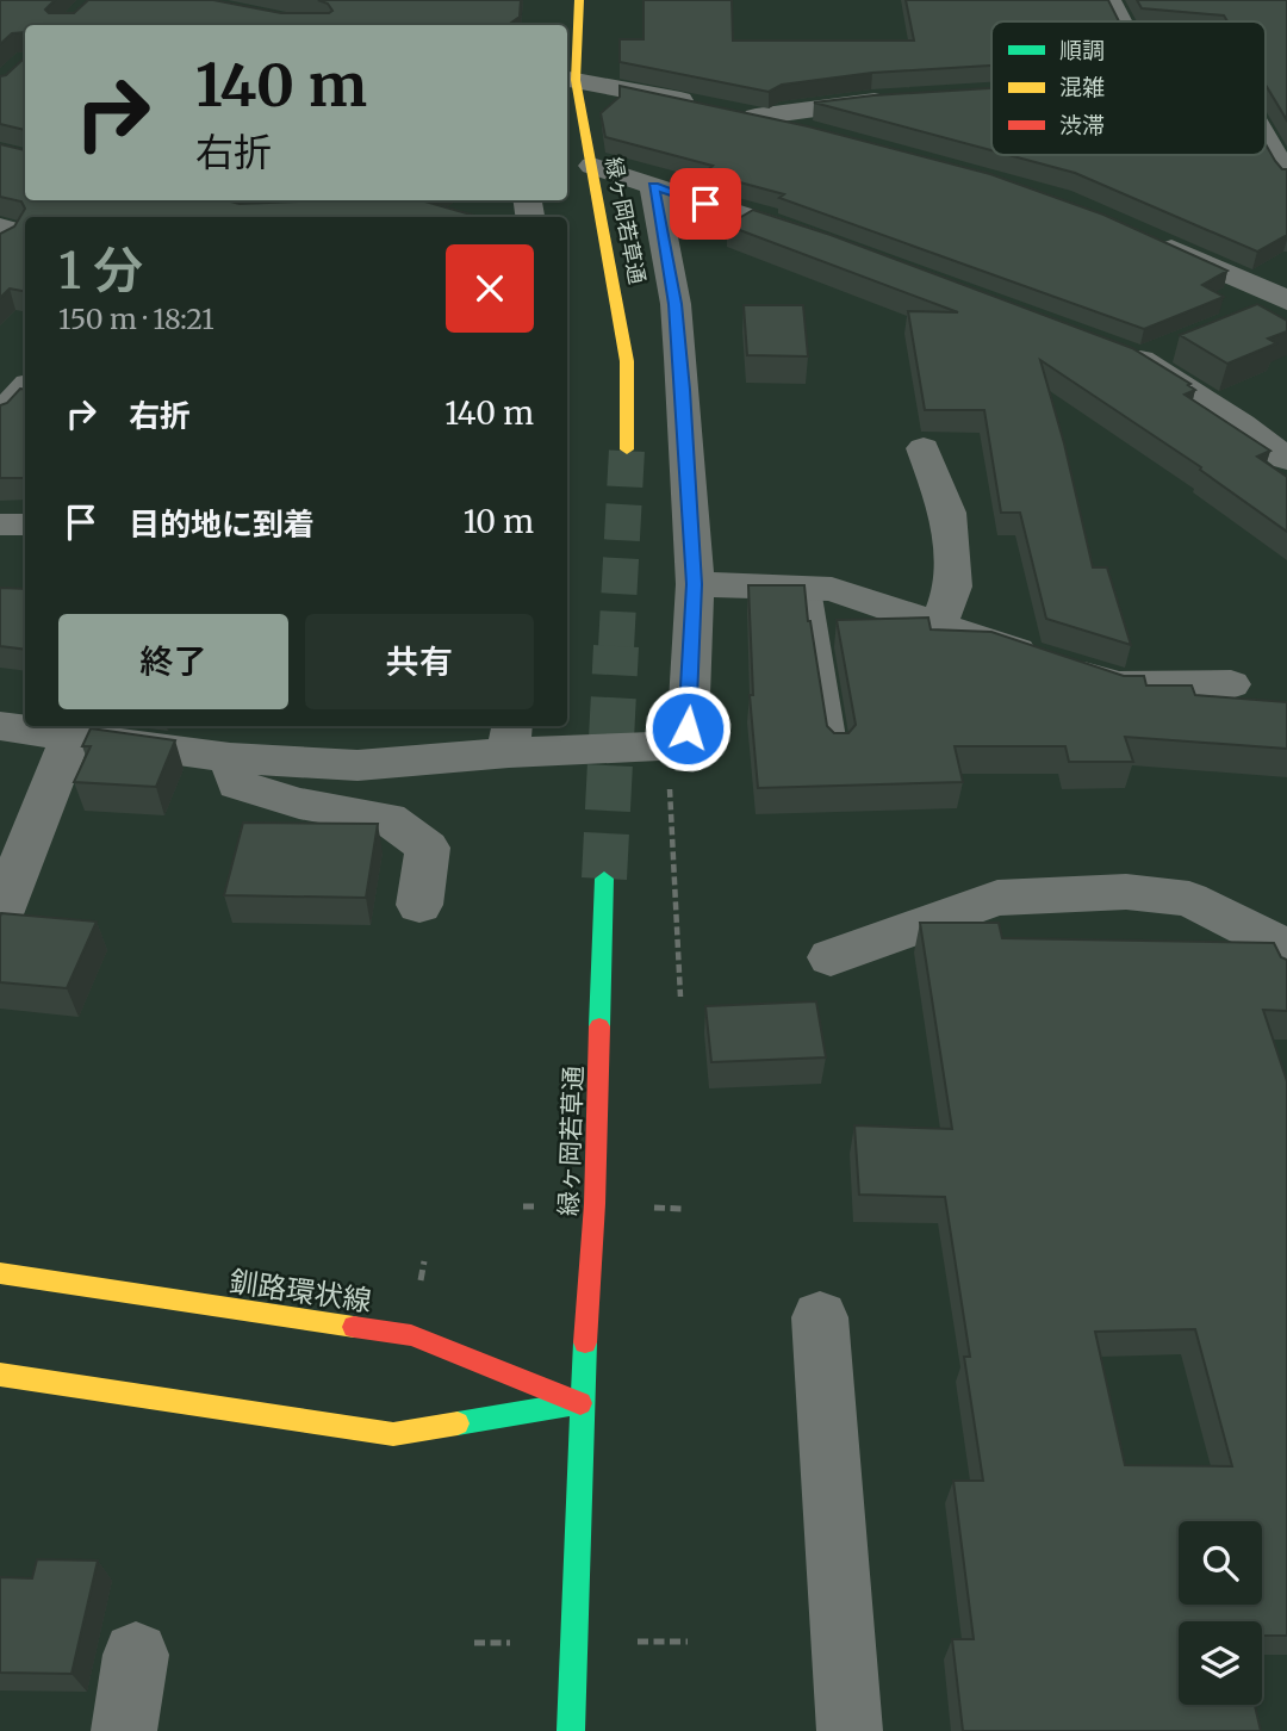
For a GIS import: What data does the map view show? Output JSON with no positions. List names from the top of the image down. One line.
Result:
{"streets":{"street":["緑ヶ岡若草通","釧路環状線"]},"crossings":[["緑ヶ岡若草通","釧路環状線"]],"legend":["順調","混雑","渋滞"],"page":{"turn":["140 m","右折"],"heading":["1 分","150 m · 18:21"],"list":[{"name":"右折","value":"140 m"},{"name":"目的地に到着","value":"10 m"}],"buttons":["終了","共有"]}}
